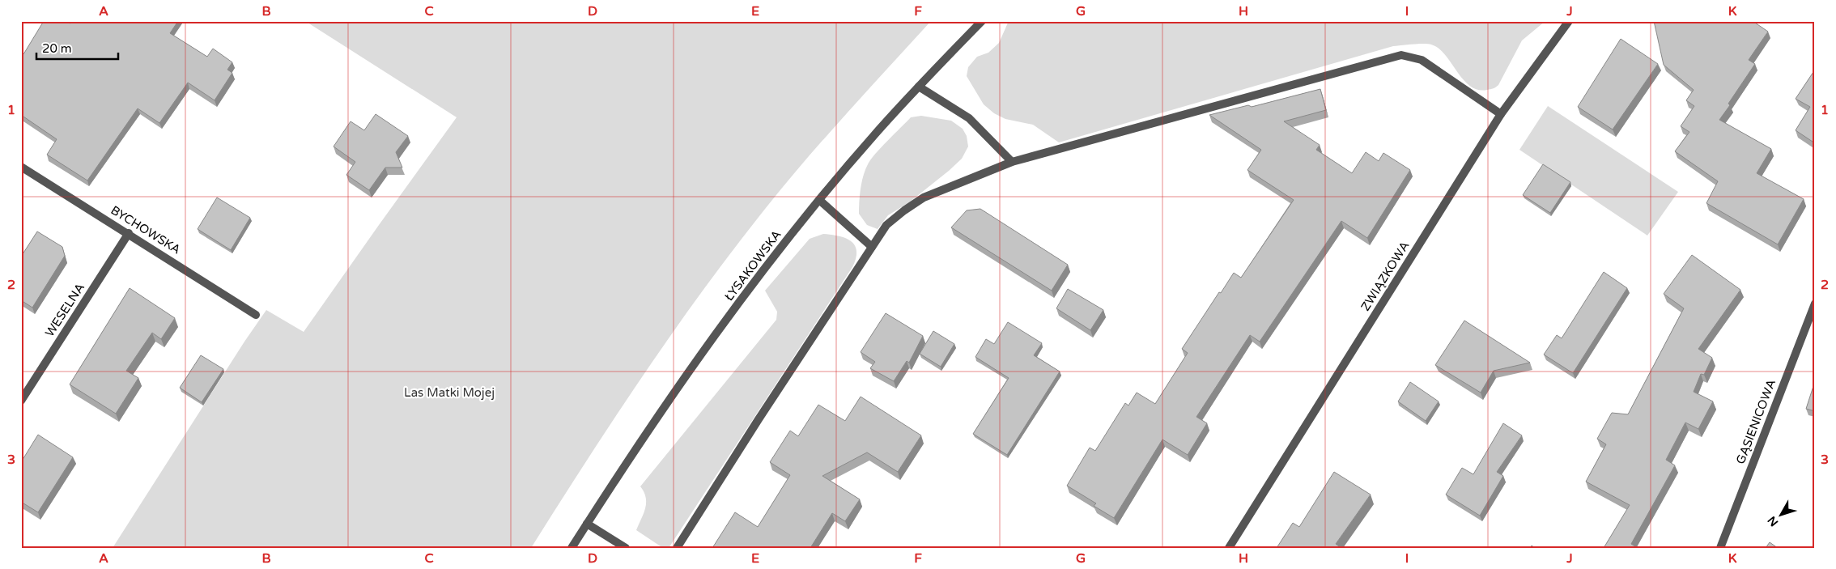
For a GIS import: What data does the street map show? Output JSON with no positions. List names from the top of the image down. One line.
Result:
{"streets":{"street":["BYCHOWSKA","ŁYSAKOWSKA","ZWIĄZKOWA","WESELNA","GĄSIENICOWA"]},"crossings":[["BYCHOWSKA","WESELNA"]],"parks":["Las Matki Mojej"],"scale_bar":"20 m","north":"bottom left","grid":{"columns":["A","B","C","D","E","F","G","H","I","J","K"],"rows":["1","2","3"]}}
